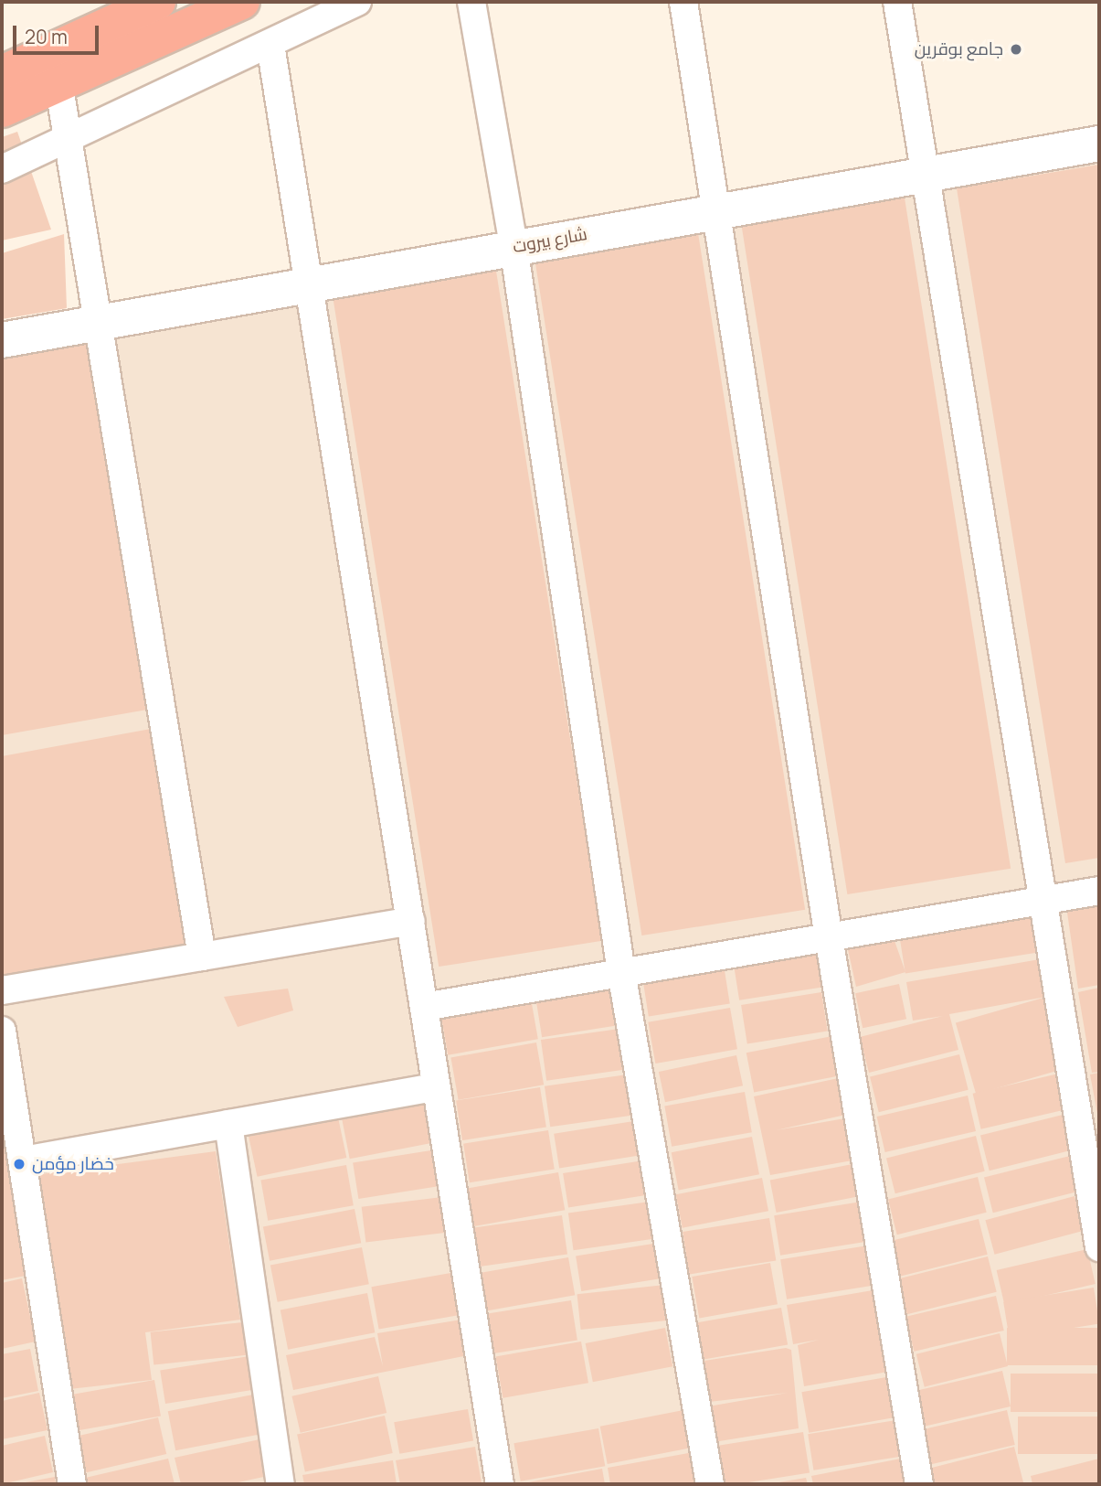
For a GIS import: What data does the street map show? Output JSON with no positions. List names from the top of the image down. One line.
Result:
{"streets":{"street":["شارع بيروت"]},"places":["جامع بوقرين","خضار مؤمن"],"scale_bar":"20 m"}
